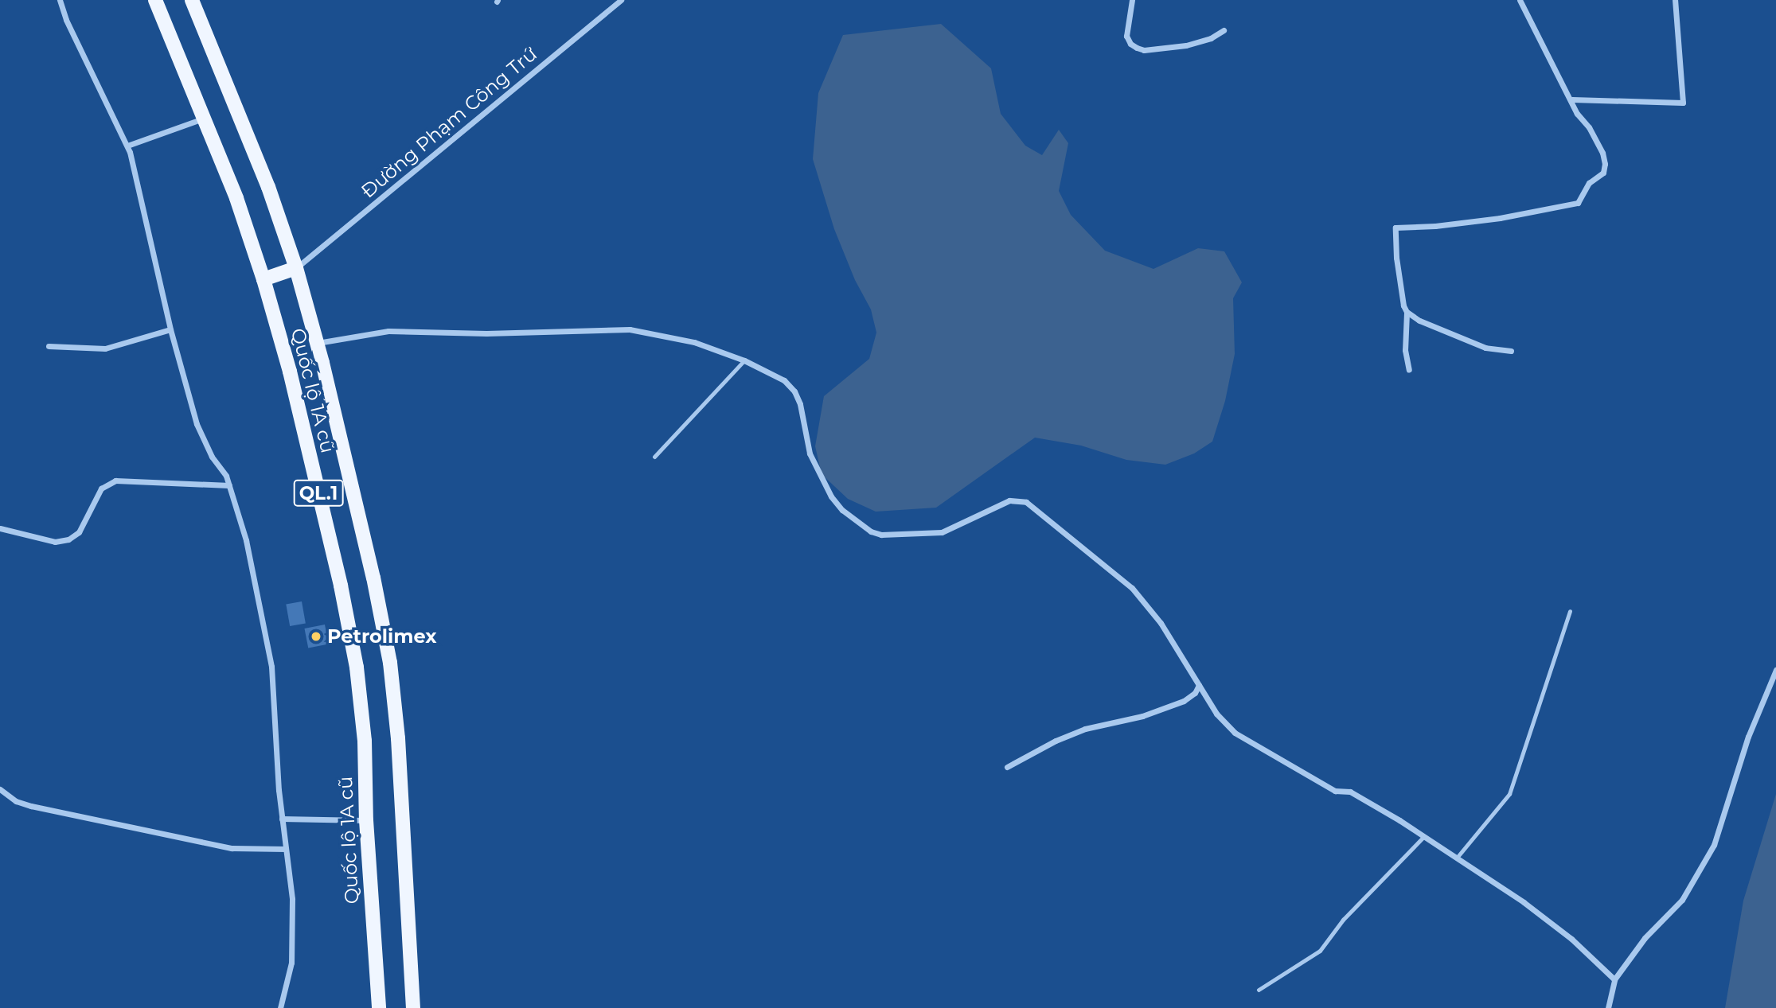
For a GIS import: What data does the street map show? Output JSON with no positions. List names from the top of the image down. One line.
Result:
{"streets":{"main road":["Quốc lộ 1A cũ","QL.1"],"street":["Đường Phạm Công Trứ"]},"crossings":[["Đường Phạm Công Trứ","Quốc lộ 1A cũ"]],"places":["Petrolimex"]}
